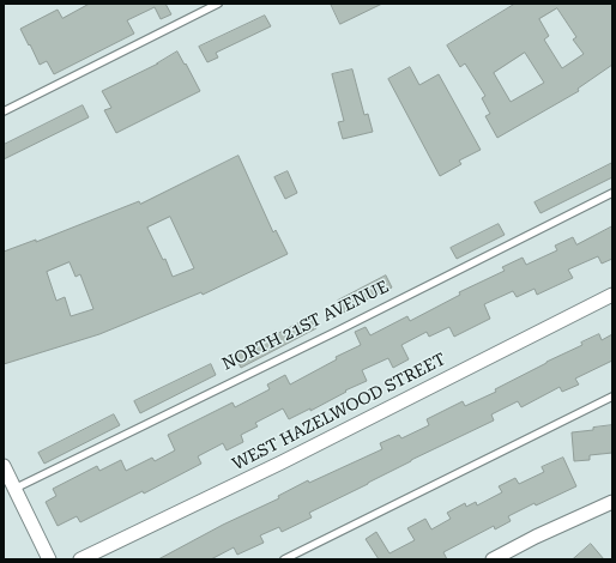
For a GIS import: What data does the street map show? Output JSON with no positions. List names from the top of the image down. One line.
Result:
{"streets":{"street":["WEST HAZELWOOD STREET"],"lane":["NORTH 21ST AVENUE"]}}
